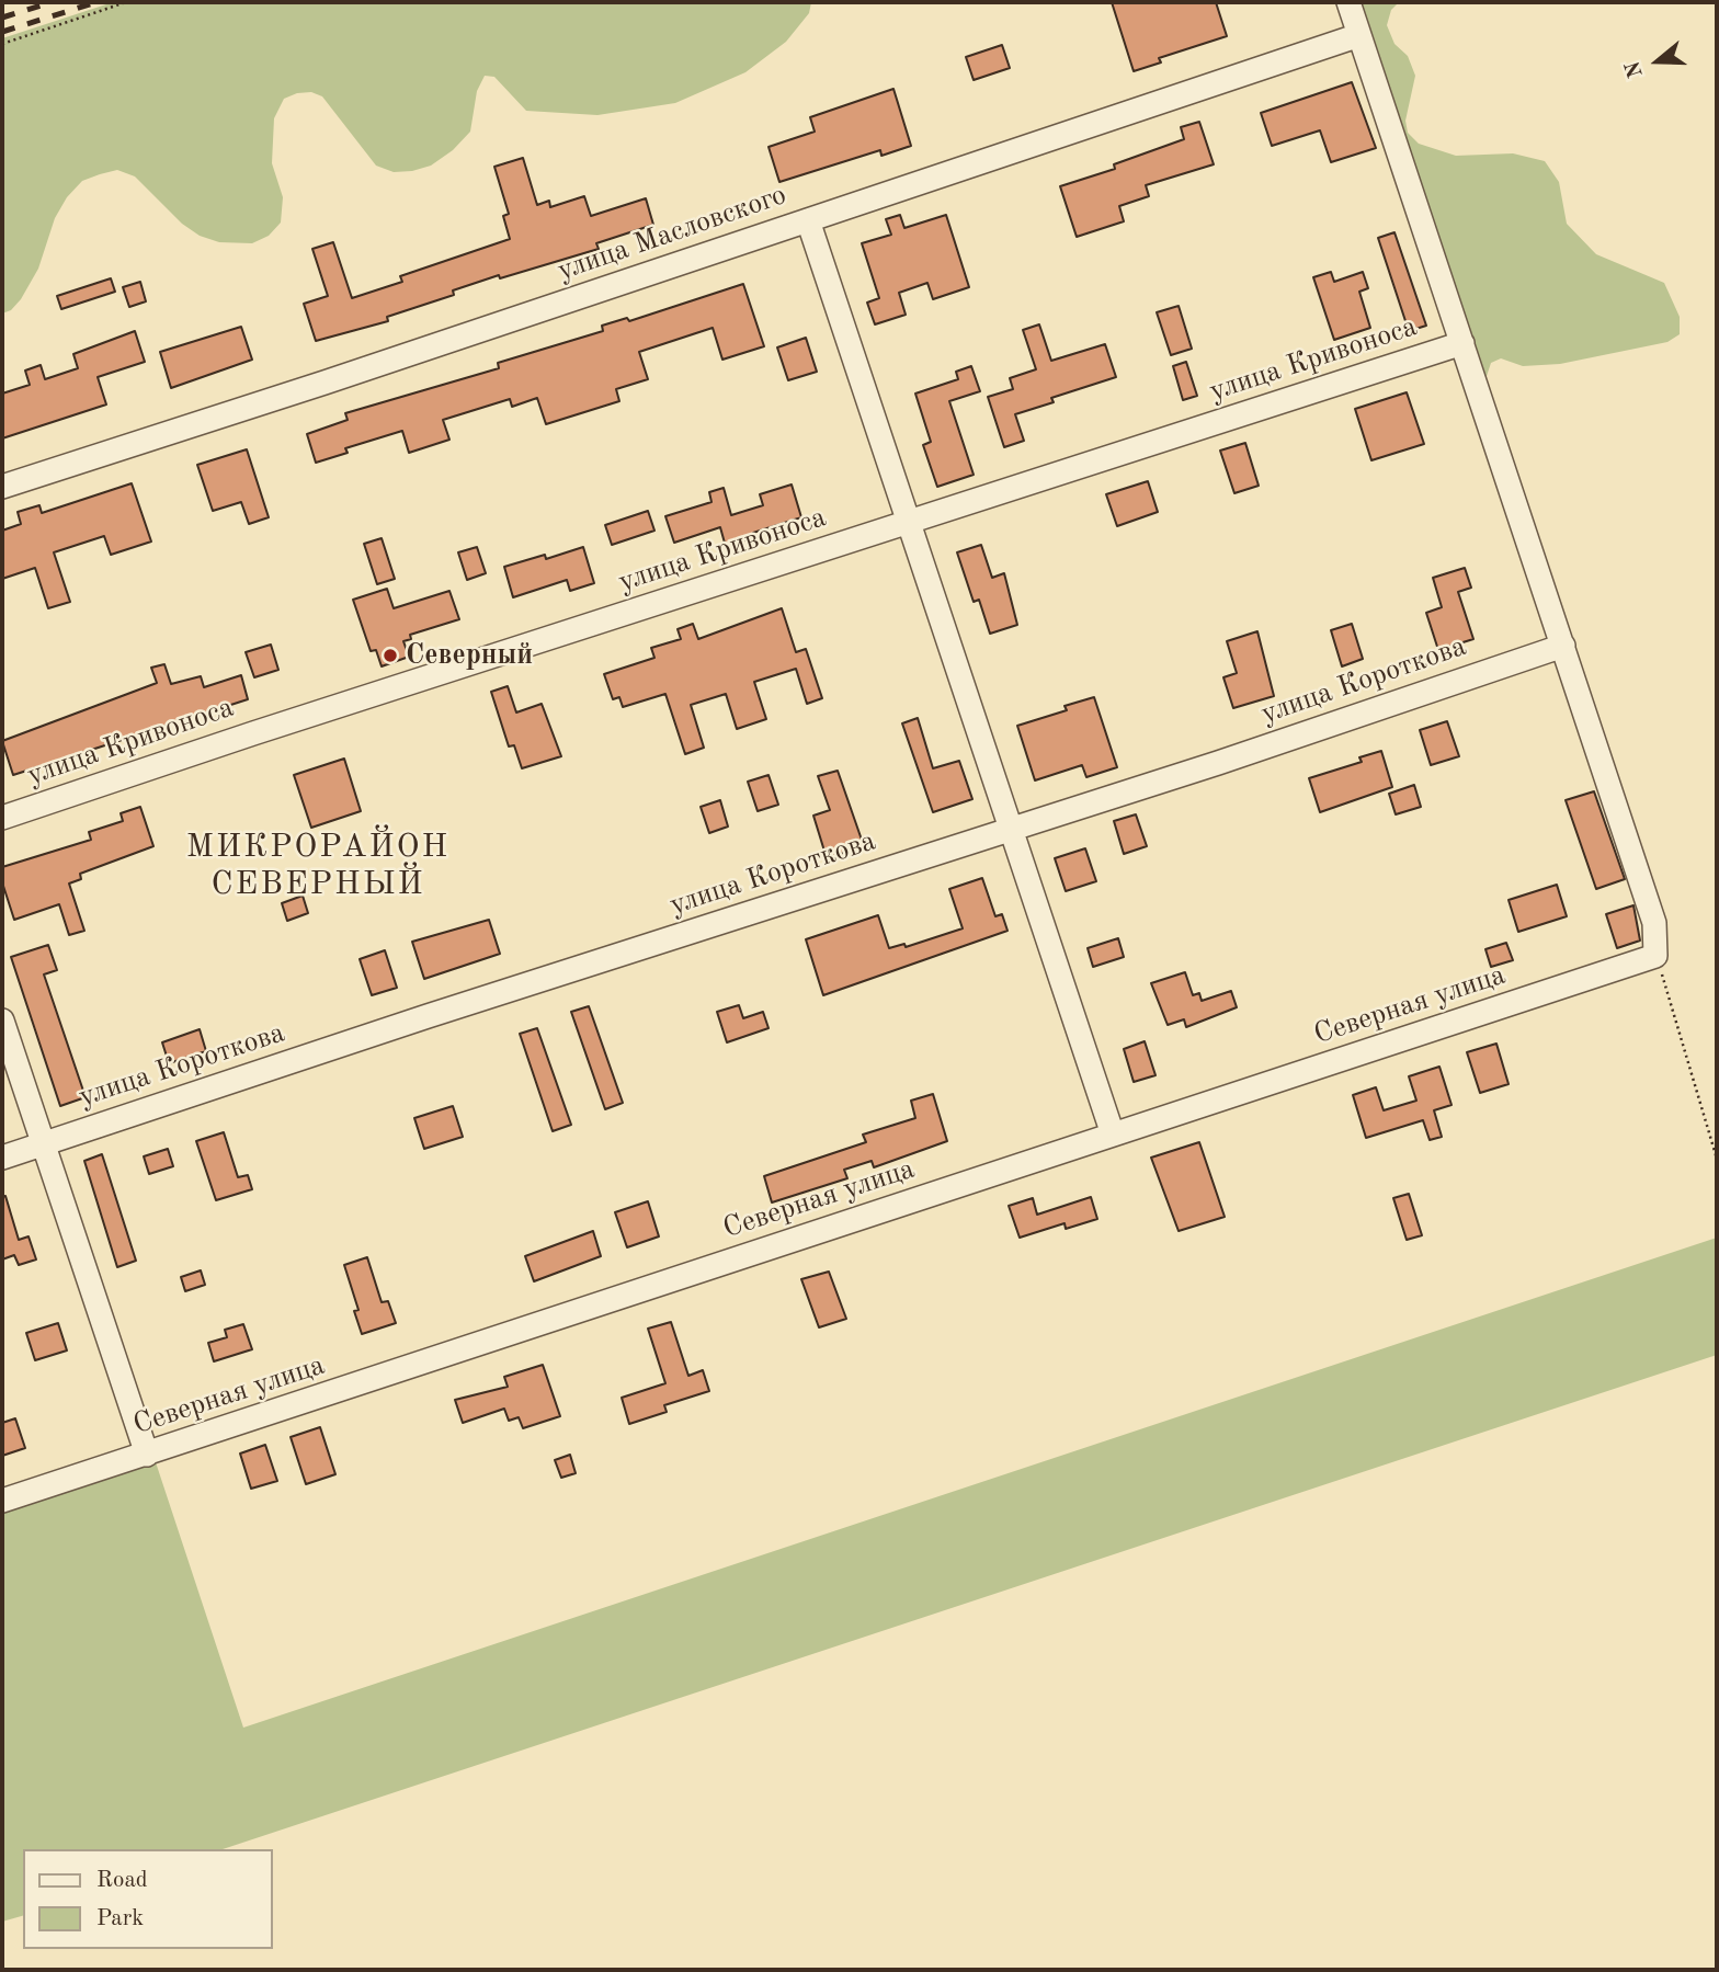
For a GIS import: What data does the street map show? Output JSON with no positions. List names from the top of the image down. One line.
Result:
{"streets":{"street":["улица Масловского","улица Кривоноса","улица Короткова","Северная улица"]},"districts":["МИКРОРАЙОН СЕВЕРНЫЙ"],"places":["Северный"],"legend":["Road","Park"],"north":"left"}
